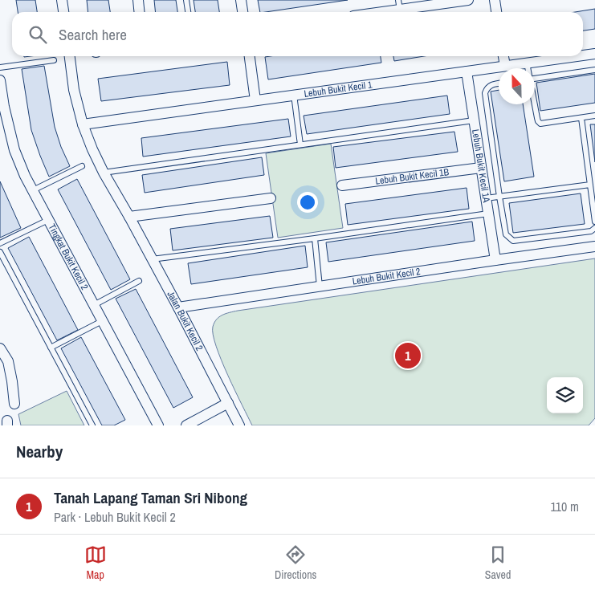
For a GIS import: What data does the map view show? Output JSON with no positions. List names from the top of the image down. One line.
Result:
{"streets":{"street":["Lebuh Bukit Kecil 1","Lebuh Bukit Kecil 1A","Lebuh Bukit Kecil 1B","Tingkat Bukit Kecil 2","Lebuh Bukit Kecil 2","Jalan Bukit Kecil 2"]},"crossings":[["Lebuh Bukit Kecil 1","Lebuh Bukit Kecil 1A"],["Lebuh Bukit Kecil 1","Jalan Bukit Kecil 2"],["Lebuh Bukit Kecil 1A","Lebuh Bukit Kecil 1B"],["Lebuh Bukit Kecil 1A","Lebuh Bukit Kecil 2"],["Lebuh Bukit Kecil 2","Jalan Bukit Kecil 2"]],"north":"top","page":{"search":"Search here","pins":"1","heading":"Nearby","list":[{"mark":"1","name":"Tanah Lapang Taman Sri Nibong","note":"Park · Lebuh Bukit Kecil 2","value":"110 m"}],"nav":["Map","Directions","Saved"]}}
